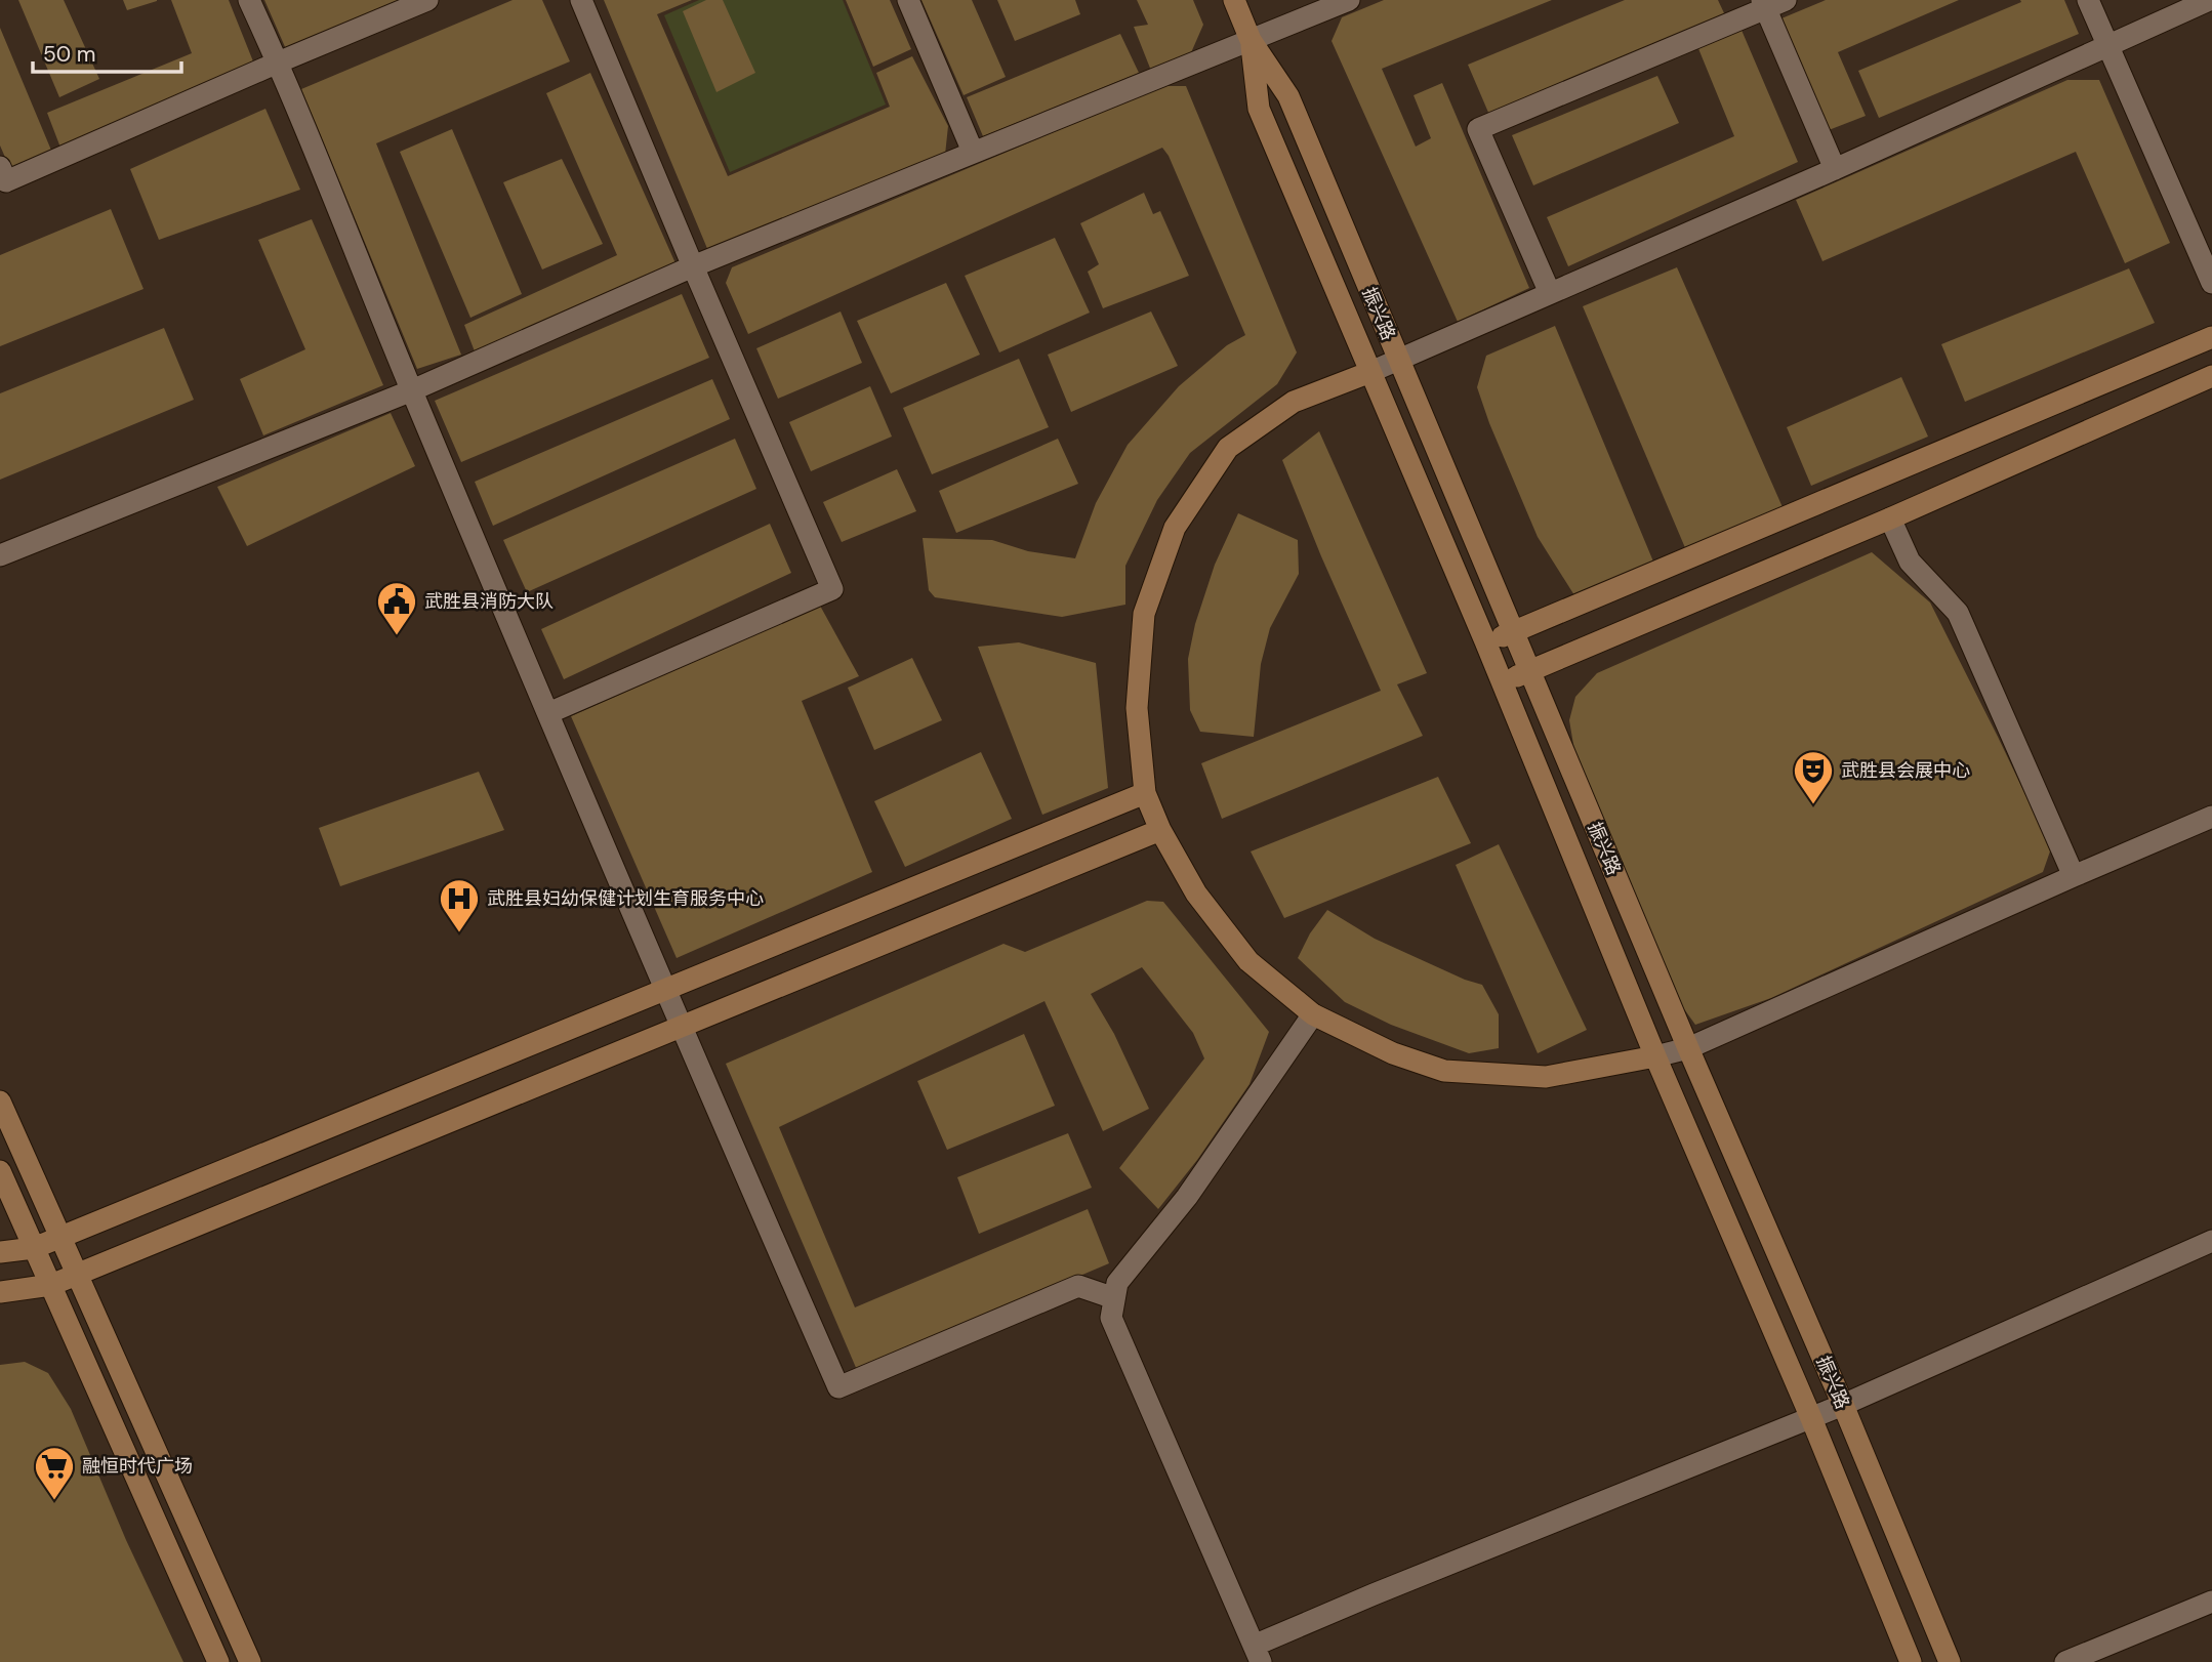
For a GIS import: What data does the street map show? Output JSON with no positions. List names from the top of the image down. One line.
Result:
{"streets":{"main road":["振兴路"]},"places":{"public building":["武胜县消防大队"],"theatre":["武胜县会展中心"],"hospital":["武胜县妇幼保健计划生育服务中心"],"supermarket":["融恒时代广场"]},"scale_bar":"50 m"}
